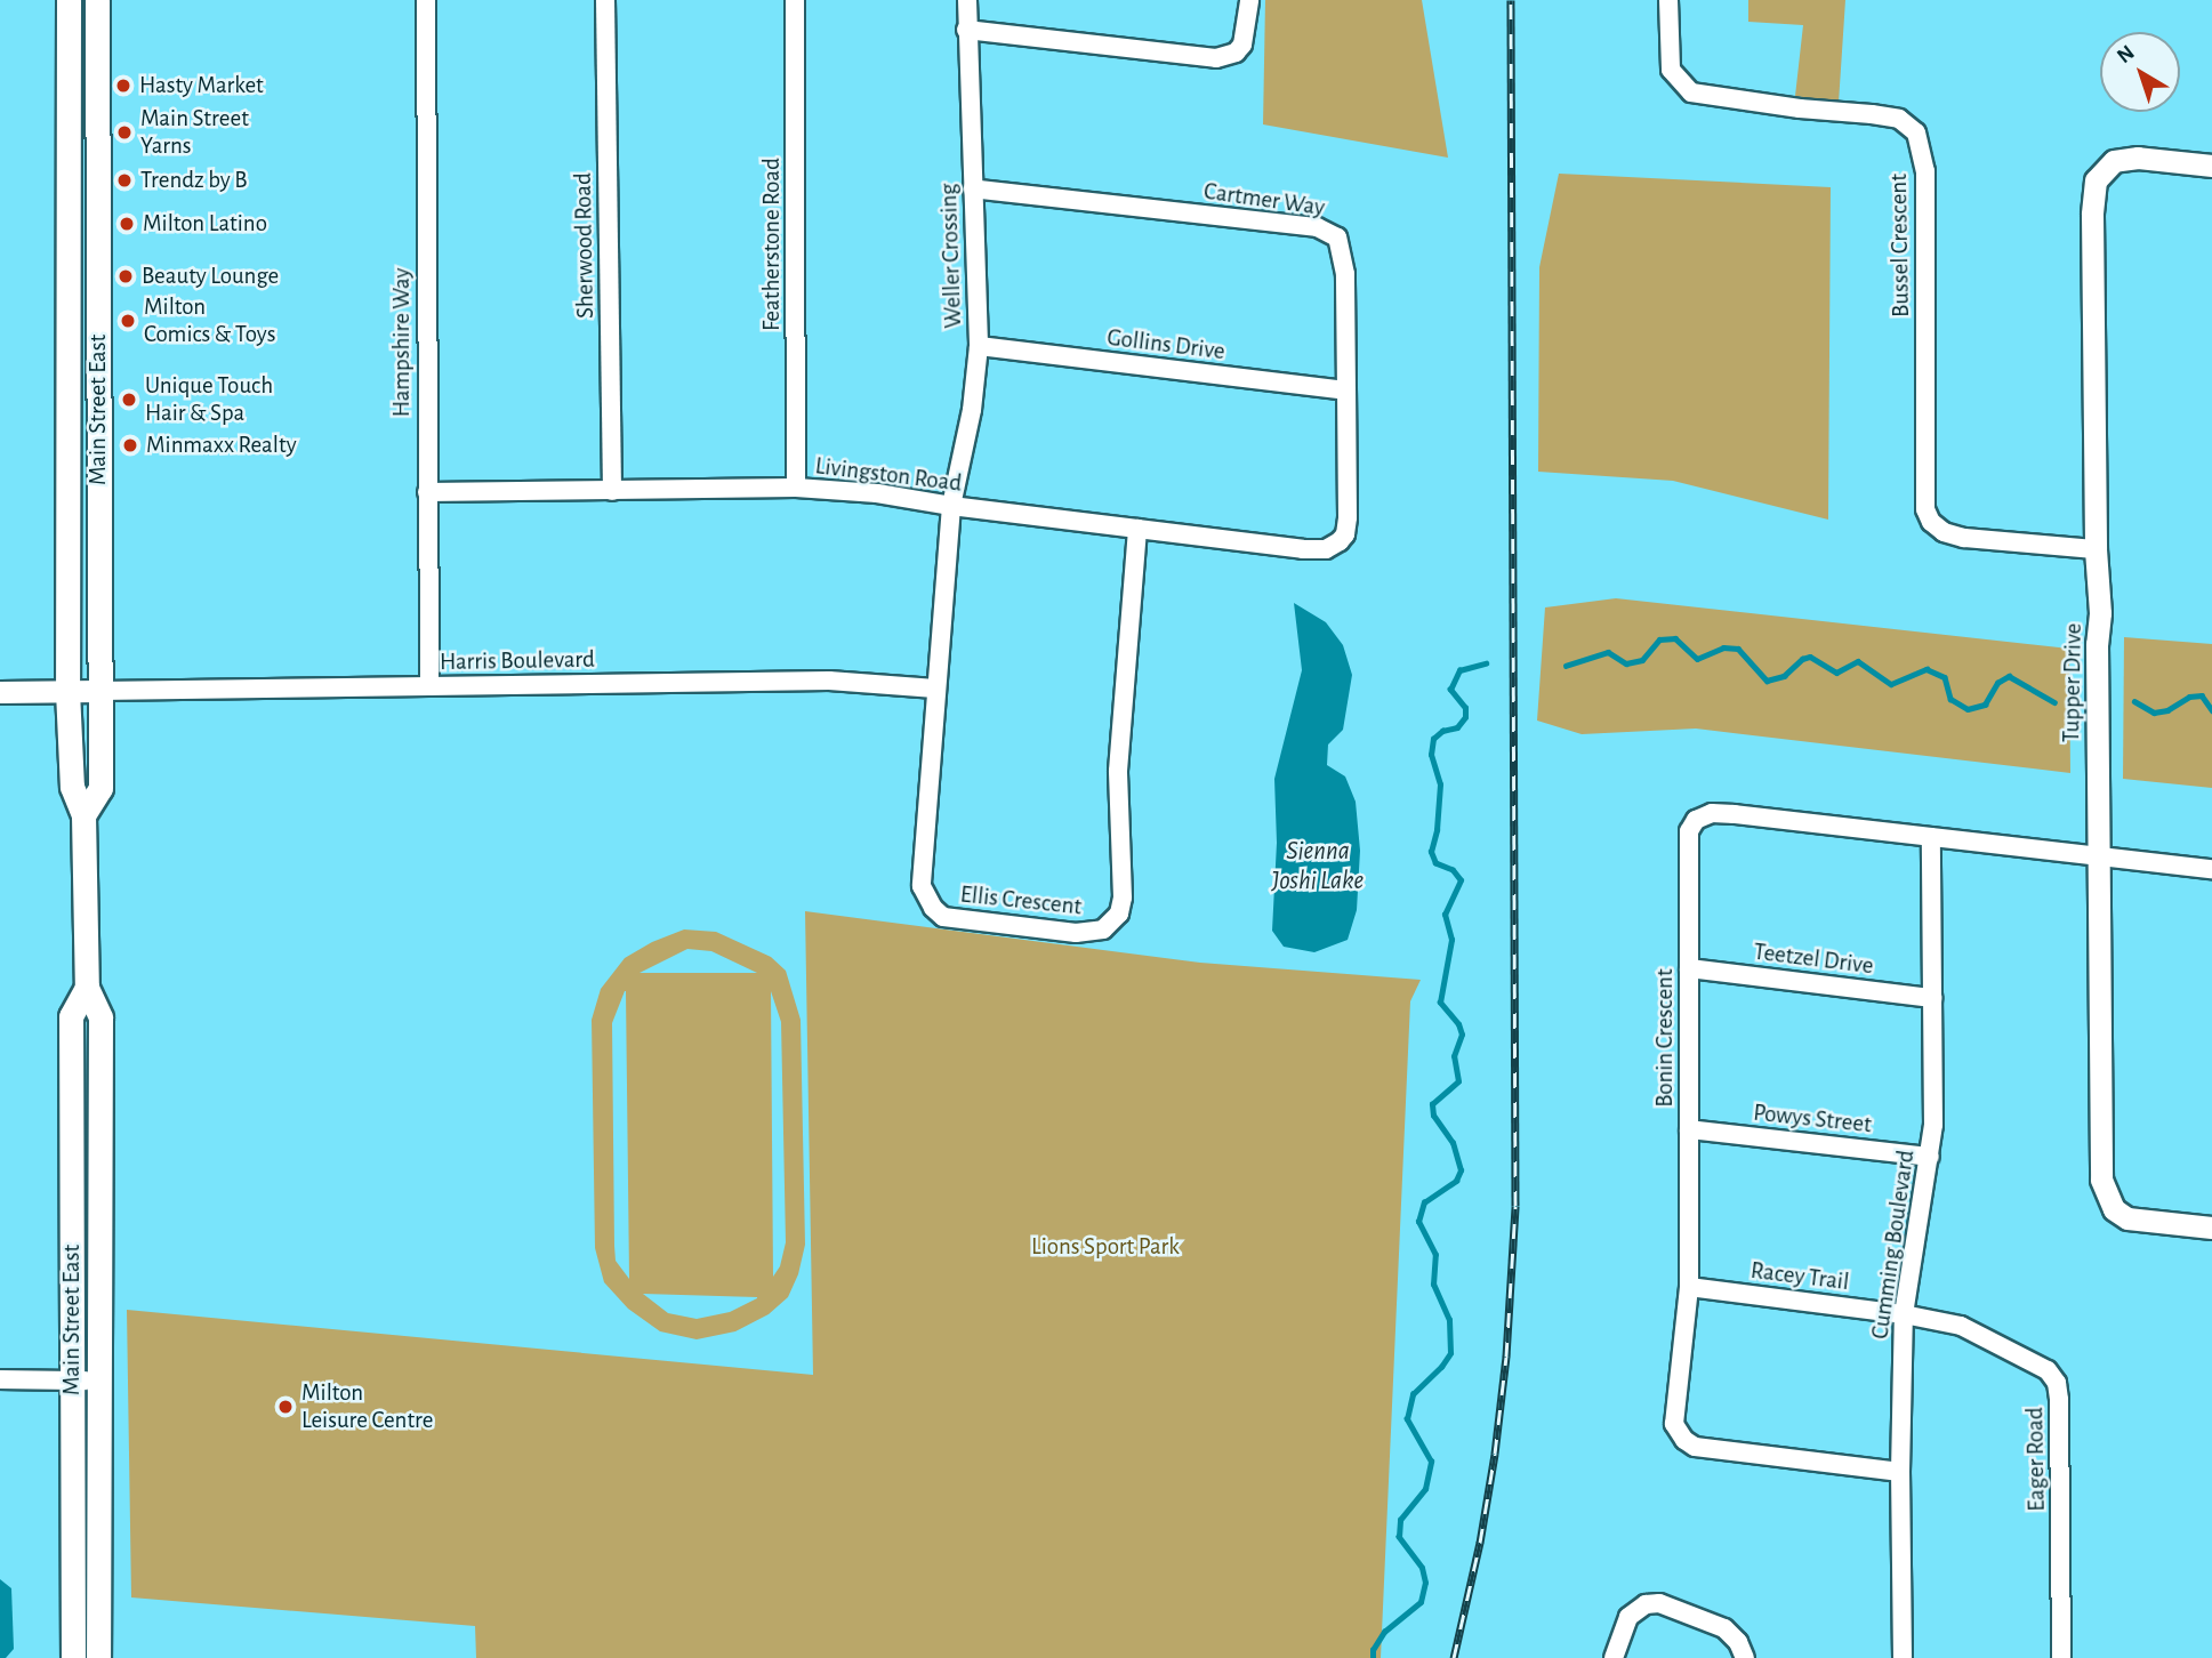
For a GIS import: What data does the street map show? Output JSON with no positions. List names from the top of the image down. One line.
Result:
{"streets":{"main road":["Main Street East"],"street":["Cartmer Way","Featherstone Road","Sherwood Road","Bussel Crescent","Weller Crossing","Hampshire Way","Gollins Drive","Livingston Road","Harris Boulevard","Tupper Drive","Ellis Crescent","Teetzel Drive","Bonin Crescent","Powys Street","Cumming Boulevard","Racey Trail","Eager Road"]},"crossings":[["Cartmer Way","Weller Crossing"],["Cartmer Way","Gollins Drive"],["Cartmer Way","Livingston Road"],["Featherstone Road","Livingston Road"],["Sherwood Road","Livingston Road"],["Bussel Crescent","Tupper Drive"],["Weller Crossing","Gollins Drive"],["Weller Crossing","Livingston Road"],["Weller Crossing","Ellis Crescent"],["Hampshire Way","Livingston Road"],["Hampshire Way","Harris Boulevard"],["Main Street East","Harris Boulevard"],["Livingston Road","Ellis Crescent"],["Harris Boulevard","Ellis Crescent"],["Tupper Drive","Bonin Crescent"],["Teetzel Drive","Bonin Crescent"],["Teetzel Drive","Cumming Boulevard"],["Bonin Crescent","Powys Street"],["Bonin Crescent","Cumming Boulevard"],["Bonin Crescent","Racey Trail"],["Powys Street","Cumming Boulevard"],["Cumming Boulevard","Racey Trail"],["Cumming Boulevard","Eager Road"],["Racey Trail","Eager Road"]],"water":["Sienna Joshi Lake"],"parks":["Lions Sport Park"],"places":["Hasty Market","Main Street Yarns","Trendz by B","Milton Latino","Beauty Lounge","Milton Comics & Toys","Unique Touch Hair & Spa","Minmaxx Realty","Milton Leisure Centre"],"north":"top left"}
